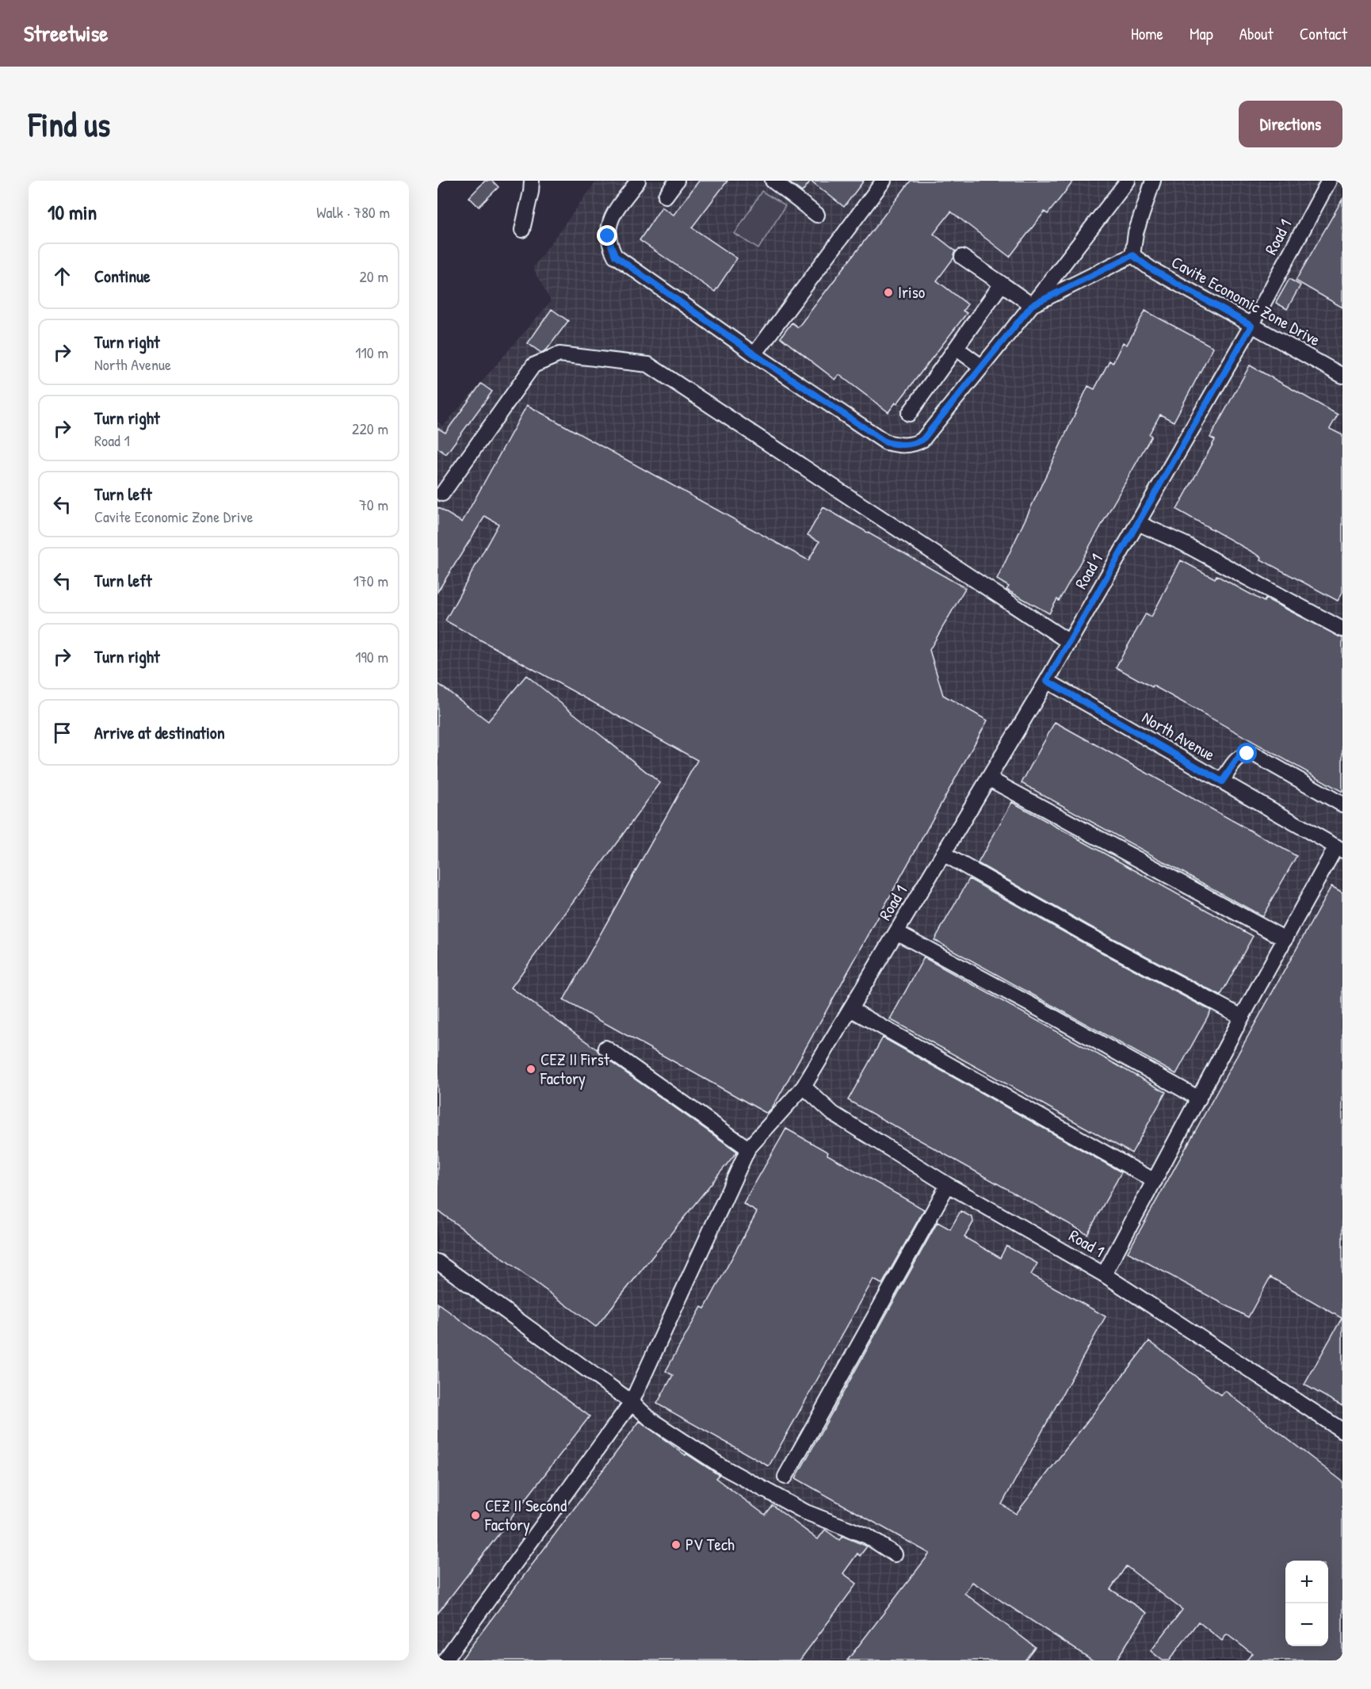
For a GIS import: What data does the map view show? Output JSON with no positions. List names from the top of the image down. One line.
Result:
{"streets":{"street":["Road 1","Cavite Economic Zone Drive","North Avenue"]},"crossings":[["Road 1","Cavite Economic Zone Drive"],["Road 1","North Avenue"]],"places":["Iriso","CEZ II First Factory","CEZ II Second Factory","PV Tech"],"page":{"header":"Streetwise","nav":["Home","Map","About","Contact"],"buttons":"Directions","title":"Find us","heading":["10 min","Walk · 780 m"],"list":[["Continue","20 m"],["Turn right","North Avenue","110 m"],["Turn right","Road 1","220 m"],["Turn left","Cavite Economic Zone Drive","70 m"],["Turn left","170 m"],["Turn right","190 m"],"Arrive at destination"],"map_buttons":["+","−"]}}
